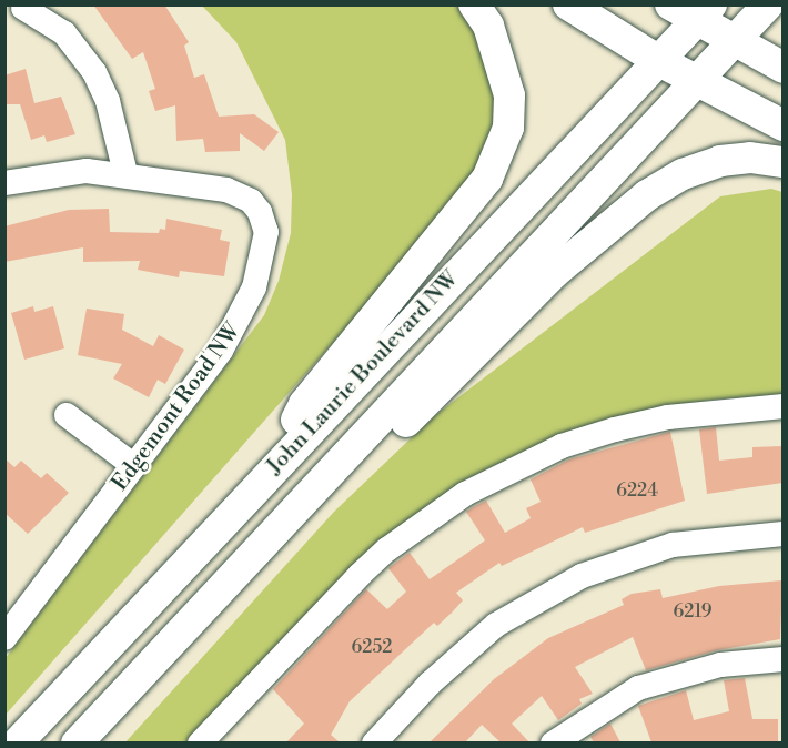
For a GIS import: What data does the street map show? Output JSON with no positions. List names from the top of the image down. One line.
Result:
{"streets":{"main road":["John Laurie Boulevard NW"],"street":["Edgemont Road NW"]},"house_numbers":["6224","6219","6252"]}
